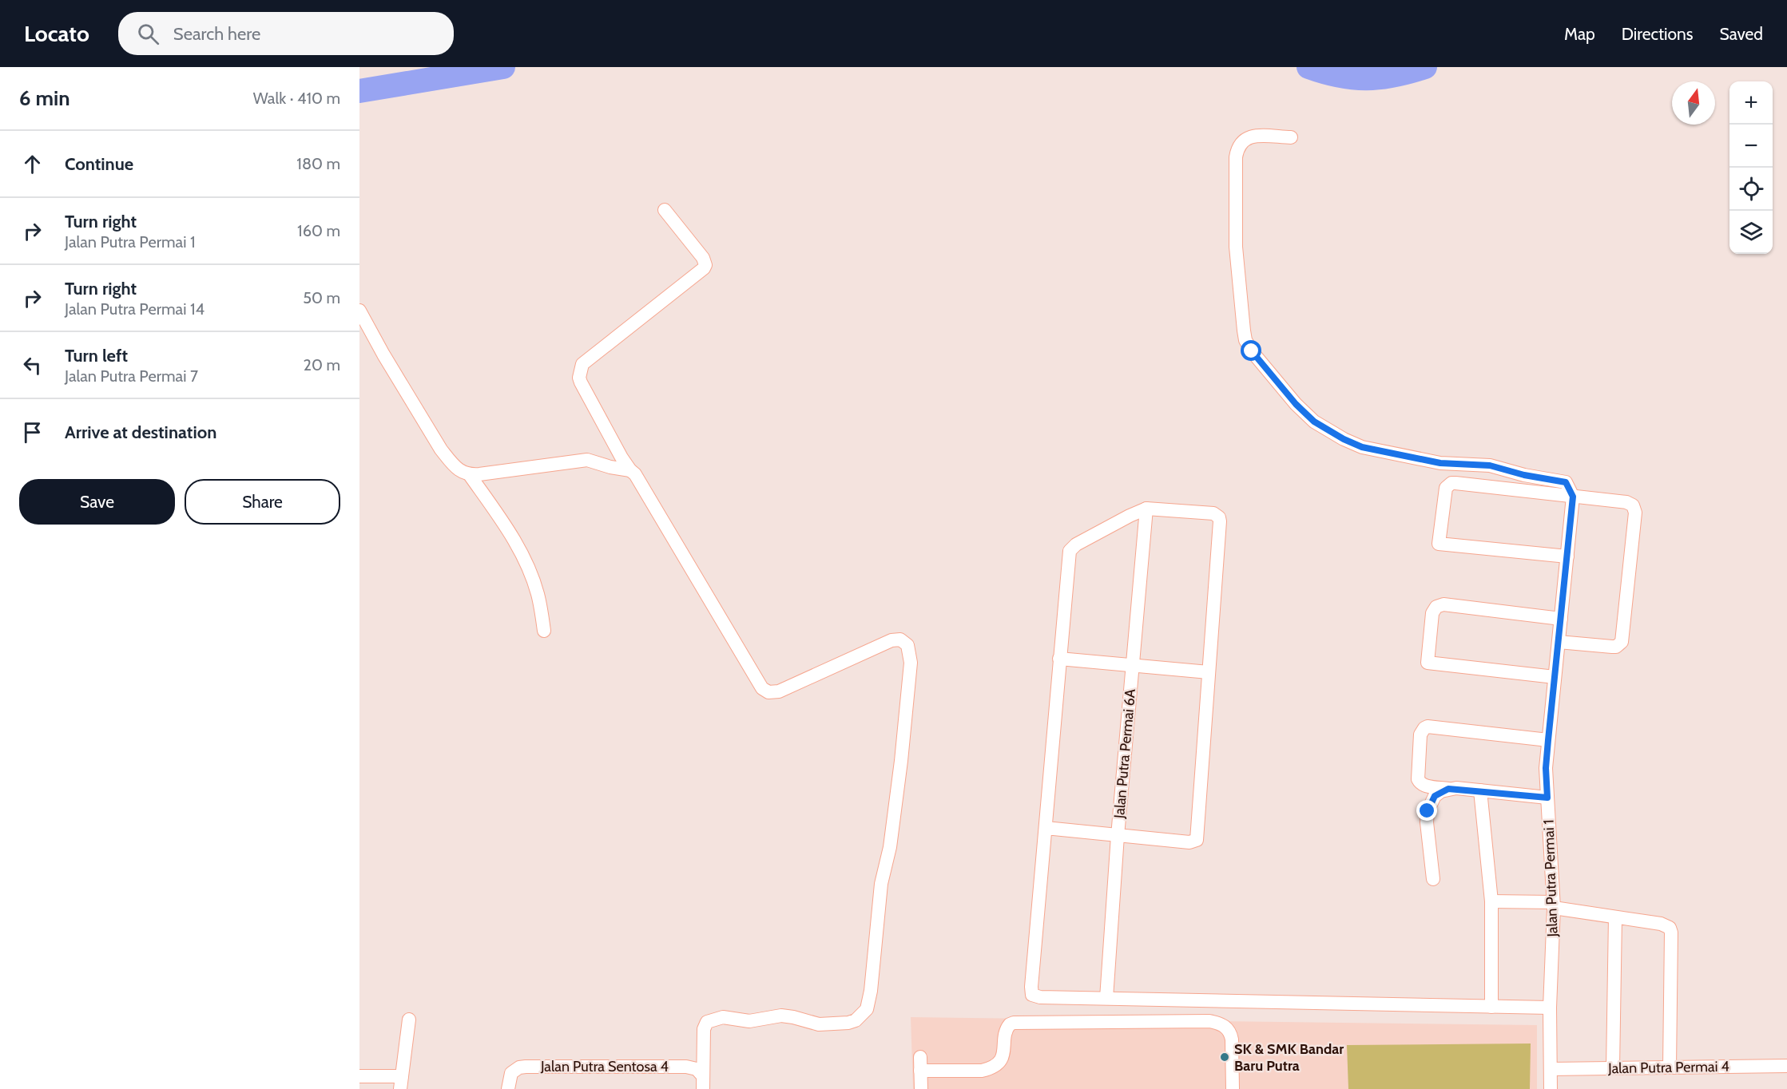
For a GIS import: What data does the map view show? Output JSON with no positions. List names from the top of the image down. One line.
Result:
{"streets":{"street":["Jalan Putra Permai 6A","Jalan Putra Permai 1","Jalan Putra Sentosa 4","Jalan Putra Permai 4"]},"crossings":[["Jalan Putra Permai 1","Jalan Putra Permai 4"]],"places":["SK & SMK Bandar Baru Putra"],"north":"top","page":{"header":"Locato","search":"Search here","nav":["Map","Directions","Saved"],"heading":["6 min","Walk · 410 m"],"map_buttons":["+","−"],"list":[["Continue","180 m"],["Turn right","Jalan Putra Permai 1","160 m"],["Turn right","Jalan Putra Permai 14","50 m"],["Turn left","Jalan Putra Permai 7","20 m"],"Arrive at destination"],"buttons":["Save","Share"]}}
